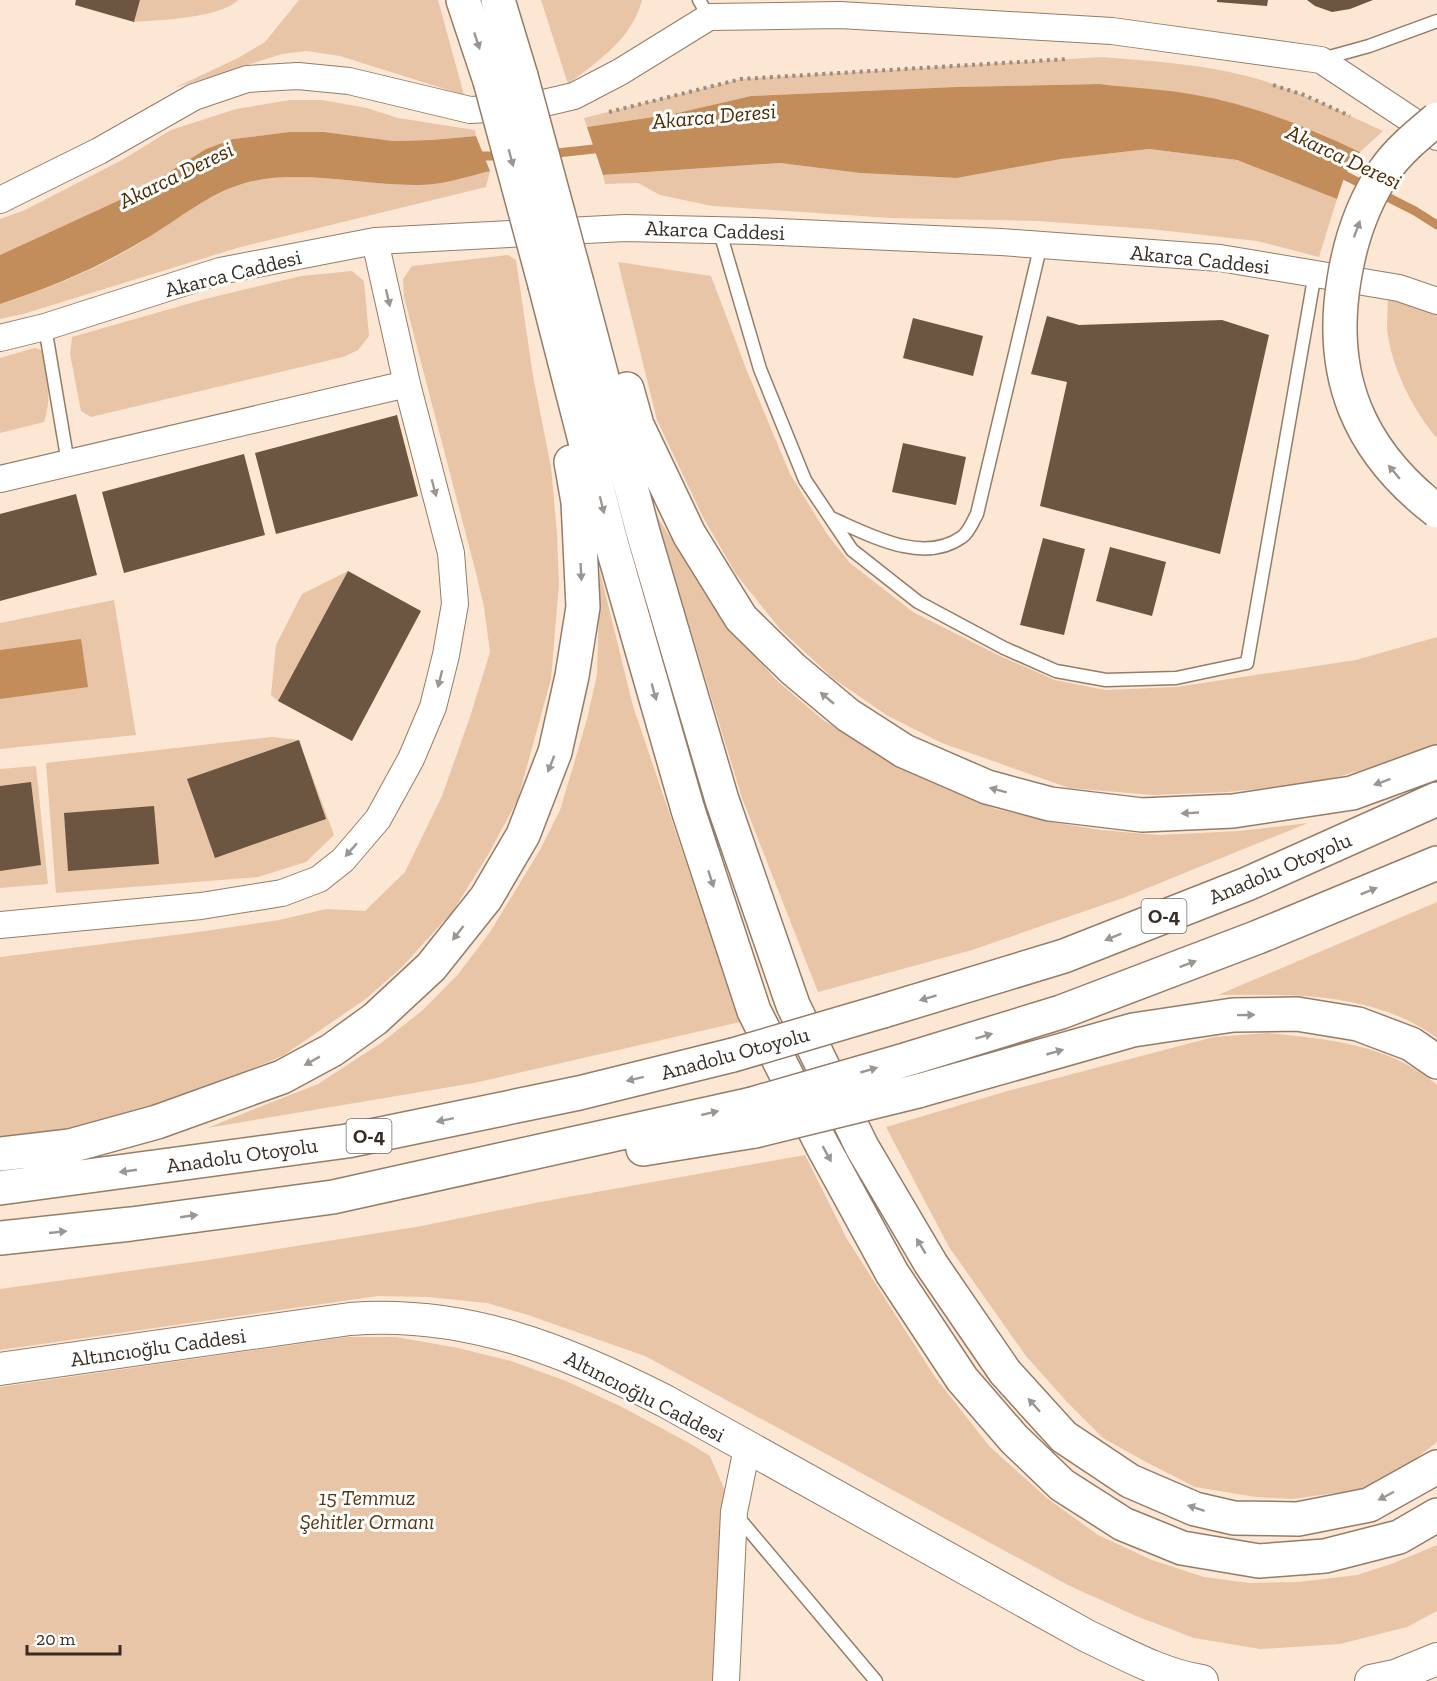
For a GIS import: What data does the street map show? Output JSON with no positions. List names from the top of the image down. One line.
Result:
{"streets":{"main road":["Anadolu Otoyolu","O-4"],"street":["Akarca Caddesi","Altıncıoğlu Caddesi"]},"water":["Akarca Deresi"],"parks":["15 Temmuz Şehitler Ormanı"],"scale_bar":"20 m"}
